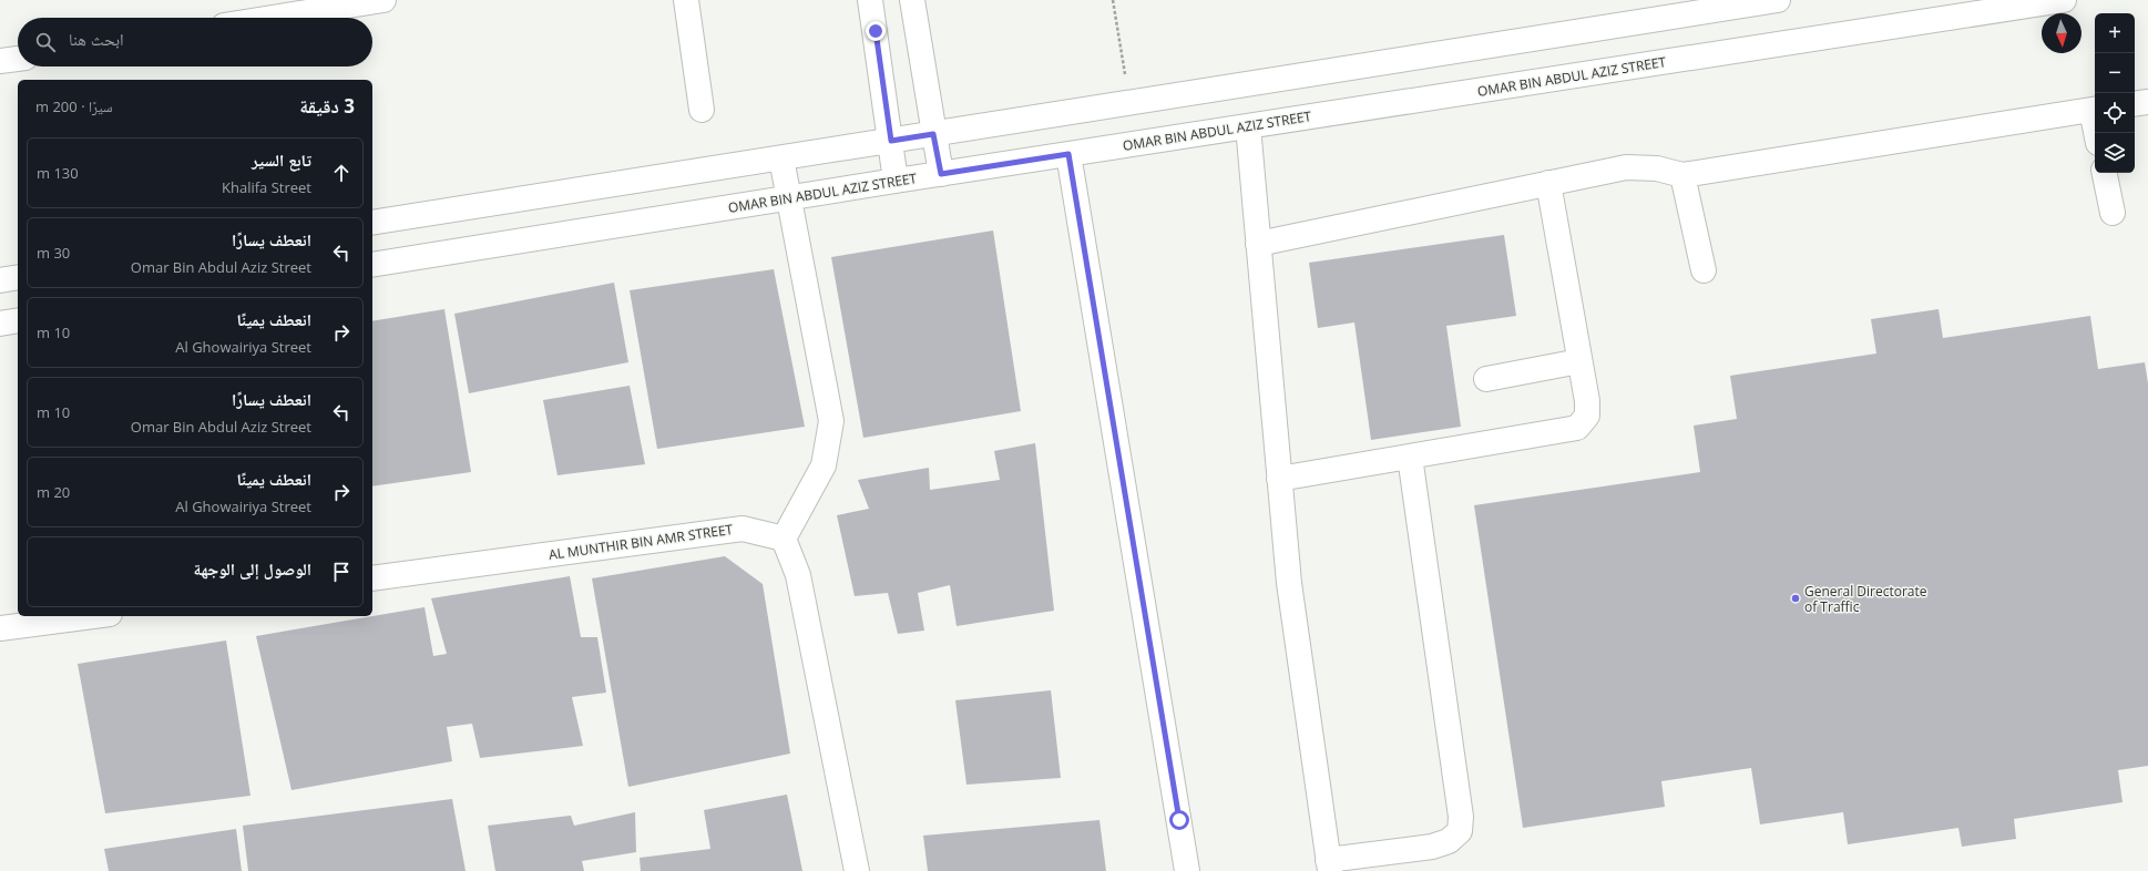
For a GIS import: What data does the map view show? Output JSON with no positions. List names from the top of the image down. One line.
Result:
{"streets":{"street":["OMAR BIN ABDUL AZIZ STREET","AL MUNTHIR BIN AMR STREET"]},"places":["General Directorate of Traffic"],"north":"bottom","page":{"map_buttons":["+","−"],"search":"ابحث هنا","heading":["3 دقيقة","سيرًا · 200 m"],"list":[["تابع السير","Khalifa Street","130 m"],["انعطف يسارًا","Omar Bin Abdul Aziz Street","30 m"],["انعطف يمينًا","Al Ghowairiya Street","10 m"],["انعطف يسارًا","Omar Bin Abdul Aziz Street","10 m"],["انعطف يمينًا","Al Ghowairiya Street","20 m"],"الوصول إلى الوجهة"]}}
